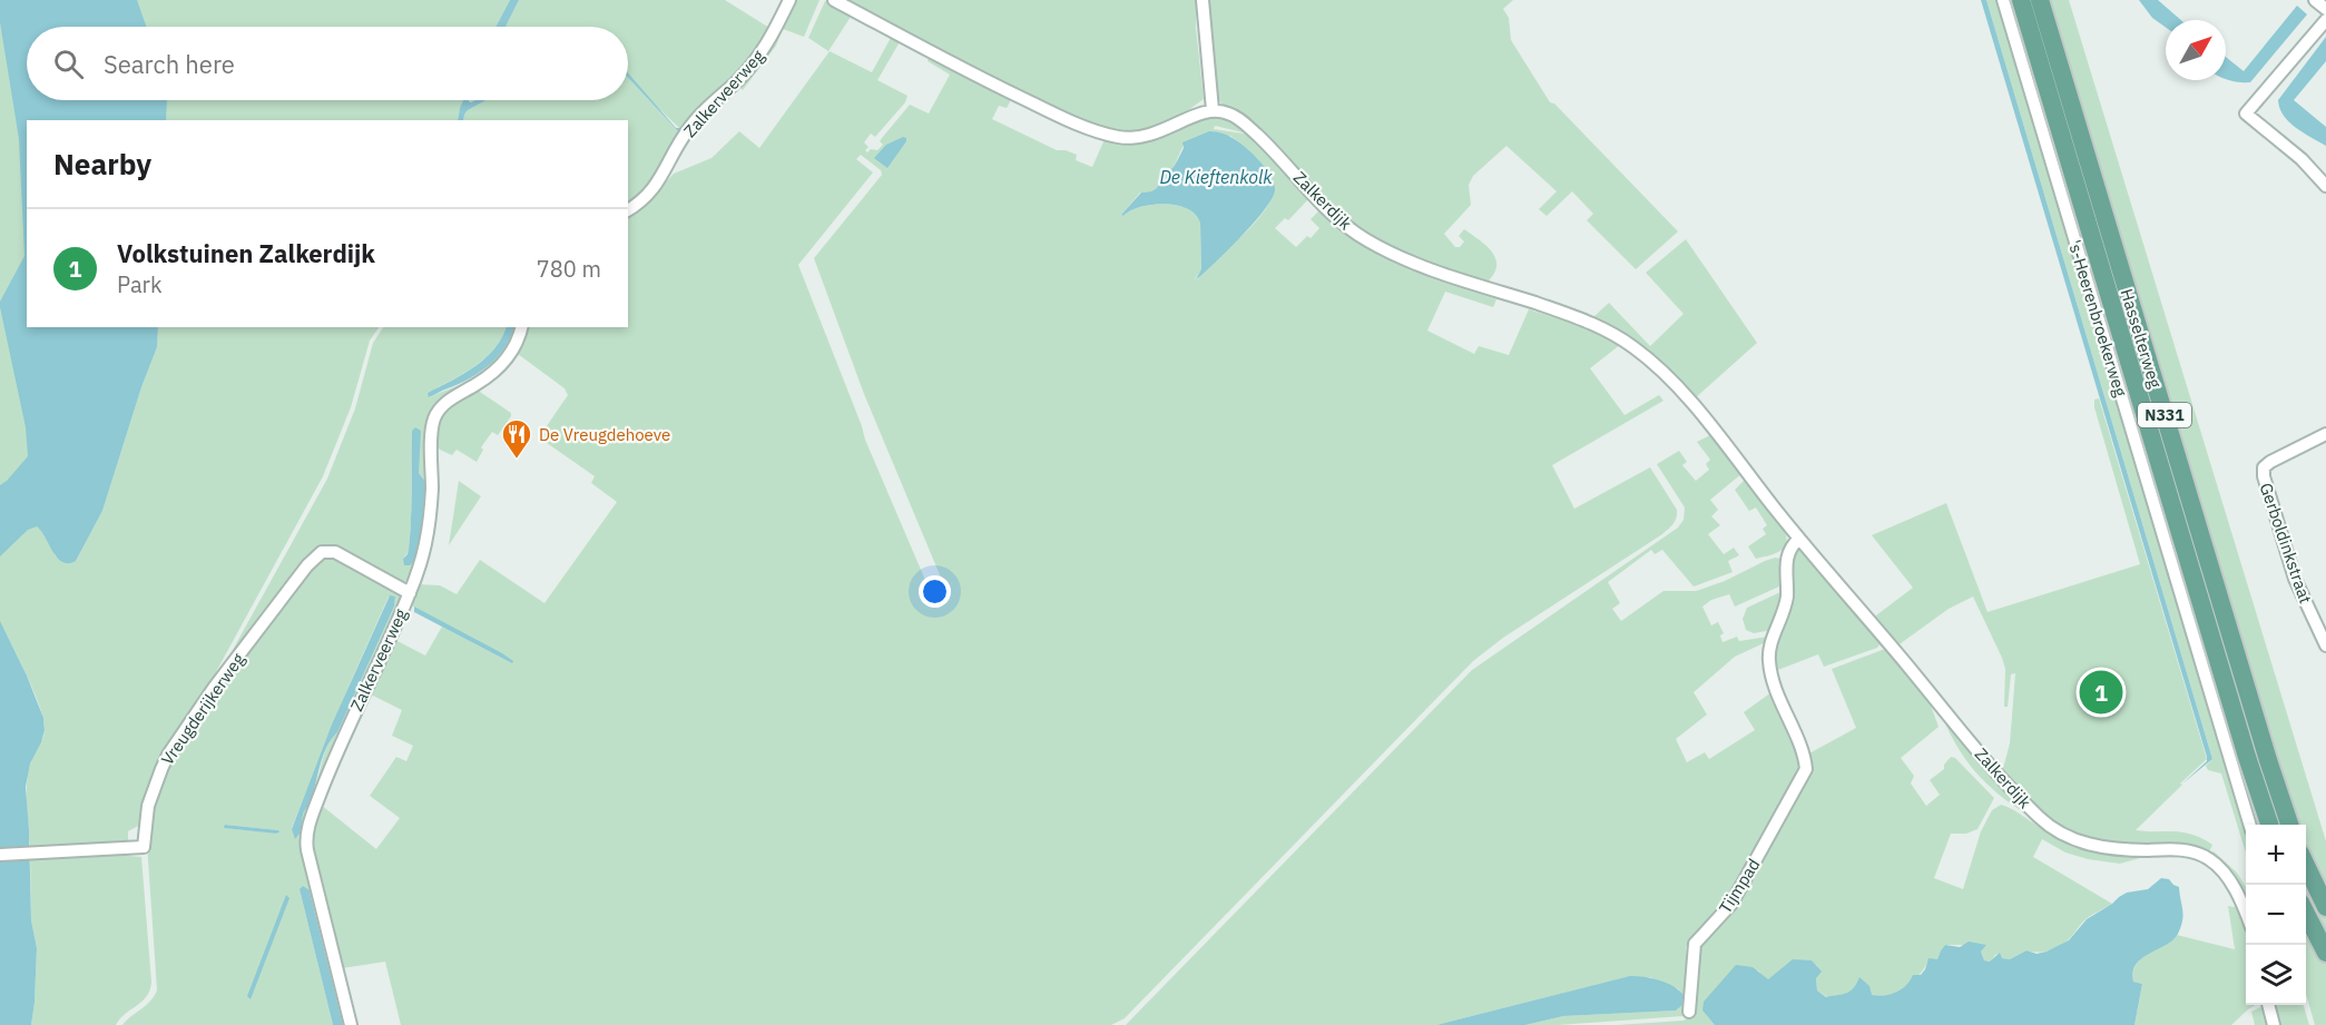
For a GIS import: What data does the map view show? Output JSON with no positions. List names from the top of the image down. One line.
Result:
{"streets":{"main road":["Hasselterweg","N331"],"street":["Zalkerveerweg","Zalkerdijk","'s-Heerenbroekerweg","Gerboldinkstraat","Vreugderijkerweg","Tijmpad"]},"crossings":[["Zalkerveerweg","Vreugderijkerweg"],["Zalkerdijk","Tijmpad"]],"water":["De Kieftenkolk"],"places":{"restaurant":["De Vreugdehoeve"]},"north":"top right","page":{"search":"Search here","heading":"Nearby","list":[{"mark":"1","name":"Volkstuinen Zalkerdijk","note":"Park","value":"780 m"}],"pins":"1","map_buttons":["+","−"]}}
